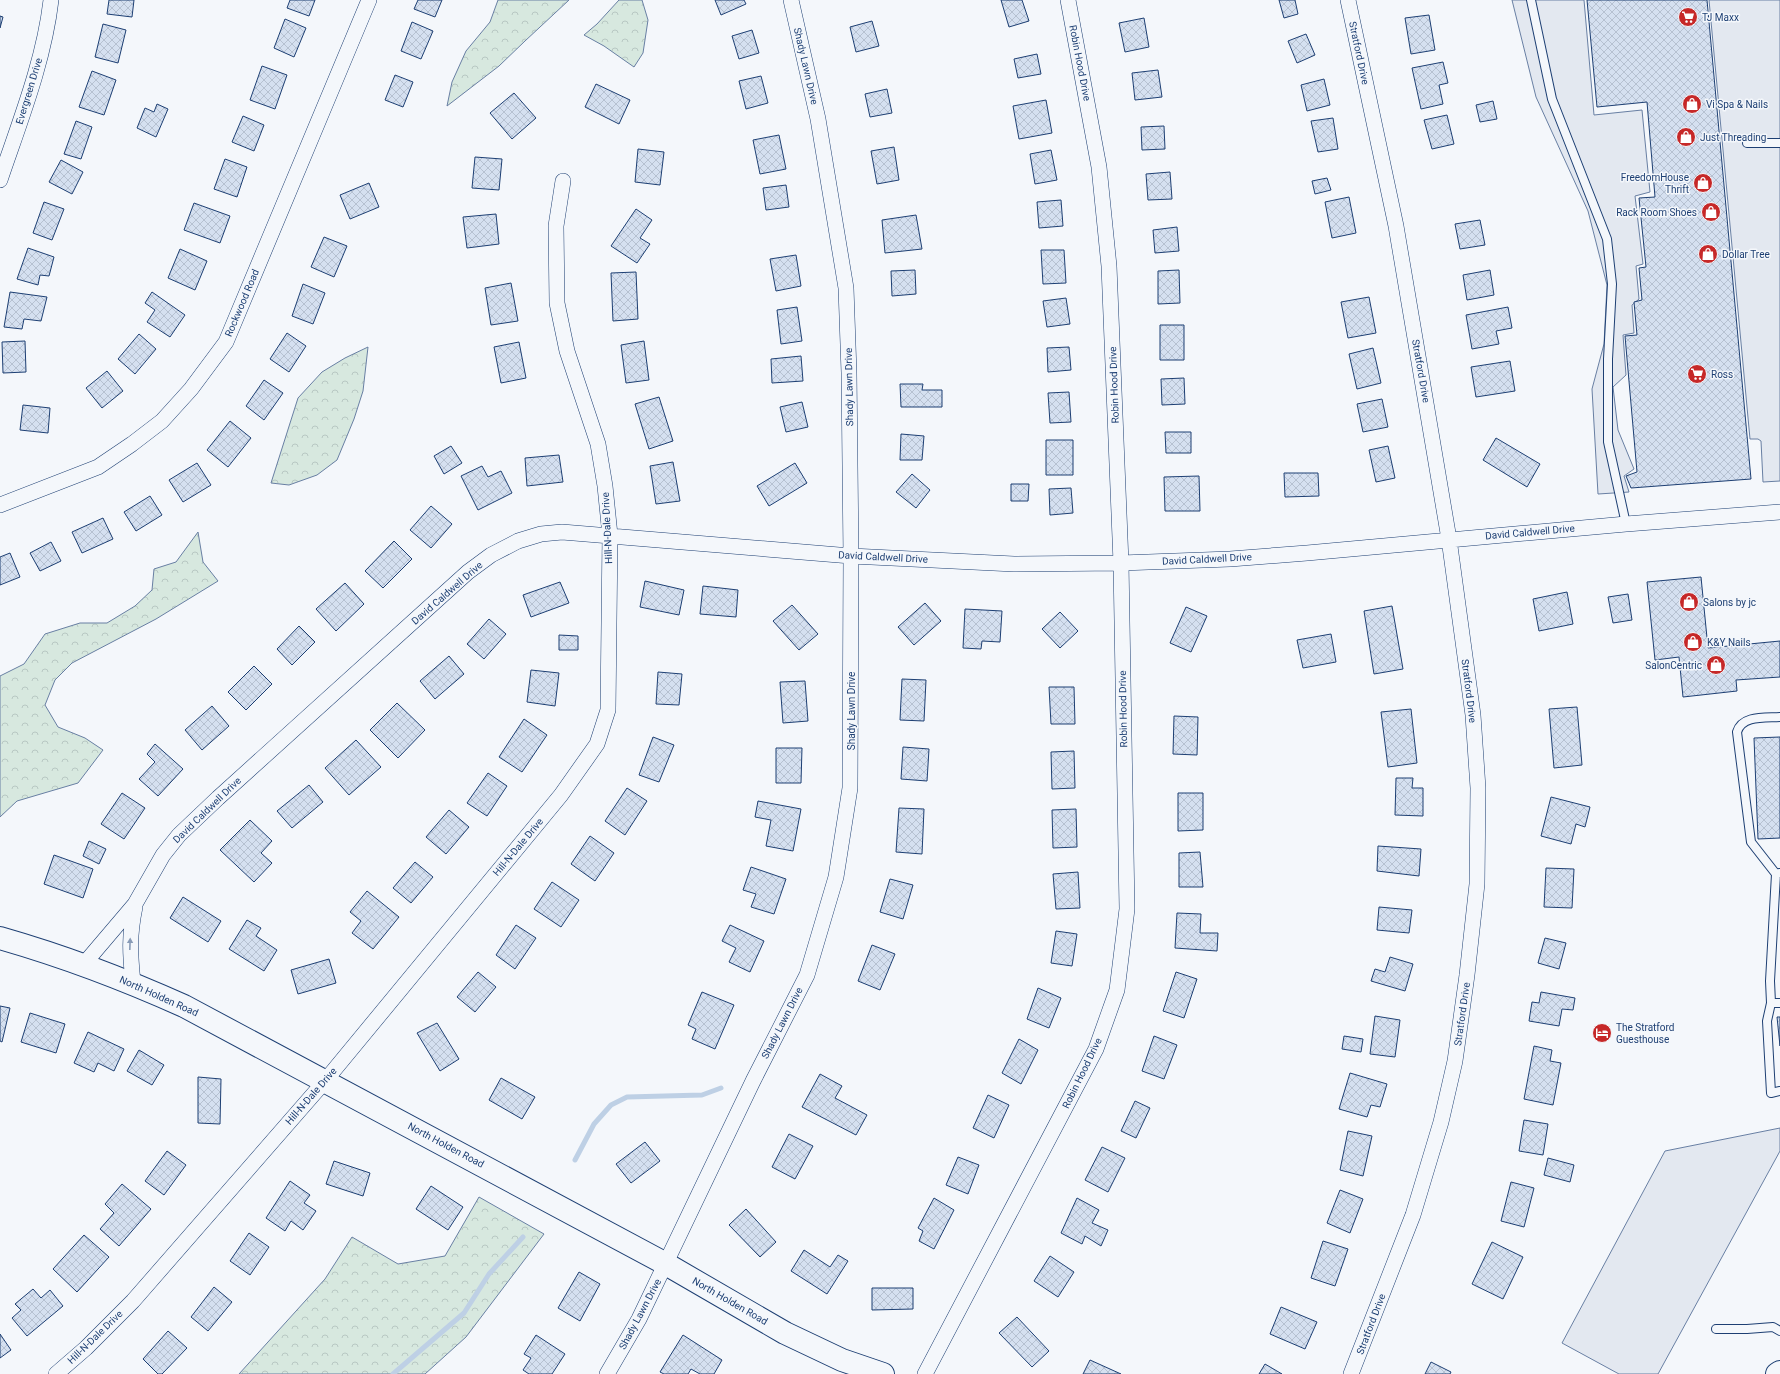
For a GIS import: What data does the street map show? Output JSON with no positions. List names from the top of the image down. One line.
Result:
{"streets":{"main road":["North Holden Road"],"street":["Stratford Drive","Robin Hood Drive","Shady Lawn Drive","Evergreen Drive","Rockwood Road","Hill-N-Dale Drive","David Caldwell Drive"]},"crossings":[["Stratford Drive","David Caldwell Drive"],["Robin Hood Drive","David Caldwell Drive"],["Shady Lawn Drive","David Caldwell Drive"],["Shady Lawn Drive","North Holden Road"],["Hill-N-Dale Drive","David Caldwell Drive"],["Hill-N-Dale Drive","North Holden Road"],["David Caldwell Drive","North Holden Road"]],"places":{"supermarket":["TJ Maxx","Ross"],"shop":["Vi Spa & Nails","Just Threading","FreedomHouse Thrift","Rack Room Shoes","Dollar Tree","Salons by jc","K&Y Nails","SalonCentric"],"hotel":["The Stratford Guesthouse"]}}
